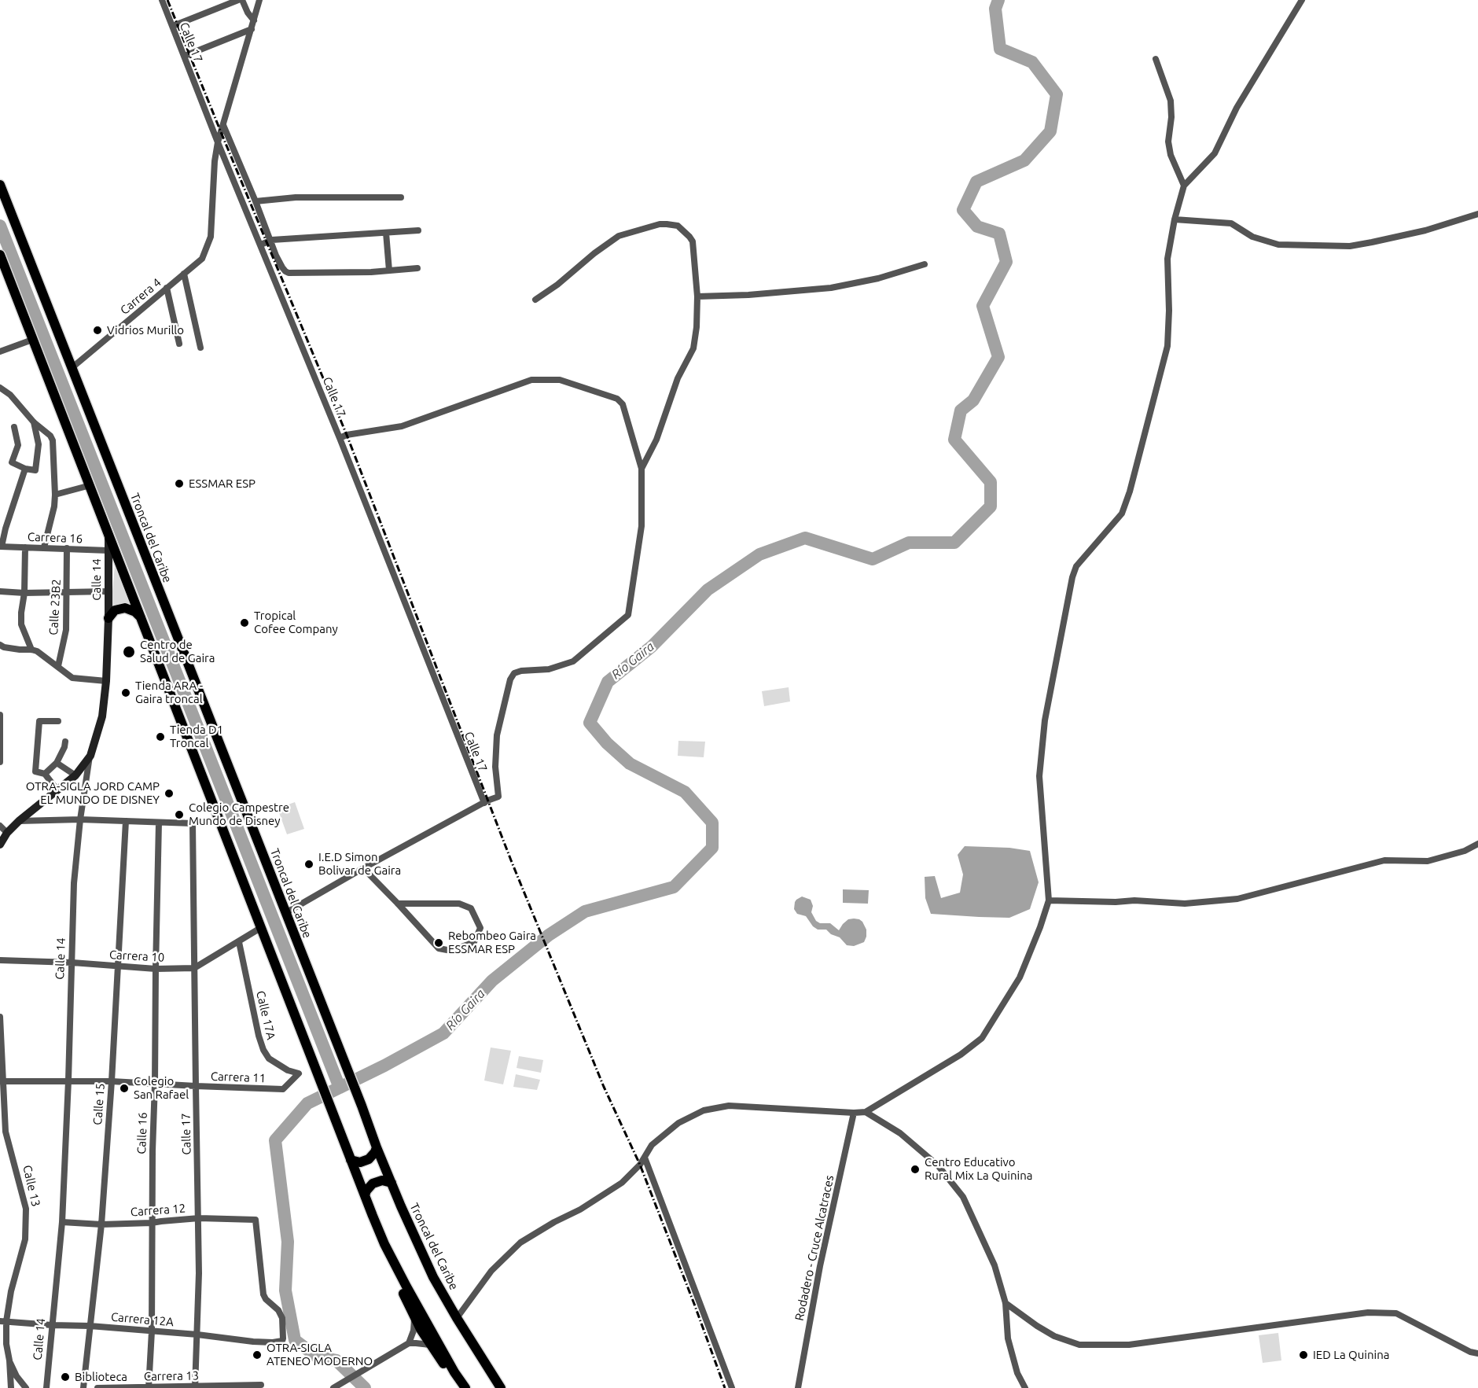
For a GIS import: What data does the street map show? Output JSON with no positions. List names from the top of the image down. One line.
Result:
{"streets":{"highway":["Troncal del Caribe"],"main road":["Calle 14"],"street":["Calle 17","Carrera 4","Carrera 16","Calle 23B2","Carrera 10","Calle 17A","Carrera 11","Calle 15","Calle 16","Calle 13","Carrera 12","Rodadero - Cruce Alcatraces","Carrera 12A","Carrera 13"]},"crossings":[["Calle 17","Carrera 4"],["Calle 17","Carrera 10"],["Calle 17","Carrera 11"],["Calle 17","Carrera 12"],["Calle 17","Carrera 12A"],["Calle 17","Carrera 13"],["Carrera 4","Troncal del Caribe"],["Carrera 16","Calle 14"],["Carrera 16","Calle 23B2"],["Calle 14","Carrera 10"],["Calle 14","Carrera 11"],["Calle 14","Carrera 12"],["Calle 14","Carrera 12A"],["Carrera 10","Calle 17A"],["Carrera 10","Calle 15"],["Carrera 10","Calle 16"],["Calle 17A","Carrera 11"],["Carrera 11","Calle 15"],["Carrera 11","Calle 16"],["Carrera 11","Calle 13"],["Calle 15","Carrera 12"],["Calle 15","Carrera 12A"],["Calle 16","Carrera 12"],["Calle 16","Carrera 12A"],["Calle 16","Carrera 13"],["Calle 13","Carrera 12A"],["Carrera 12","Carrera 12A"]],"water":["Río Gaira"],"places":["Vidrios Murillo","ESSMAR ESP","Tropical Cofee Company","Centro de Salud de Gaira","Tienda ARA - Gaira troncal","Tienda D1 Troncal","OTRA-SIGLA JORD CAMP EL MUNDO DE DISNEY","Colegio Campestre Mundo de Disney","I.E.D Simon Bolivar de Gaira","Rebombeo Gaira ESSMAR ESP","Colegio San Rafael","Centro Educativo Rural Mix La Quinina","OTRA-SIGLA ATENEO MODERNO","IED La Quinina","Biblioteca"]}
